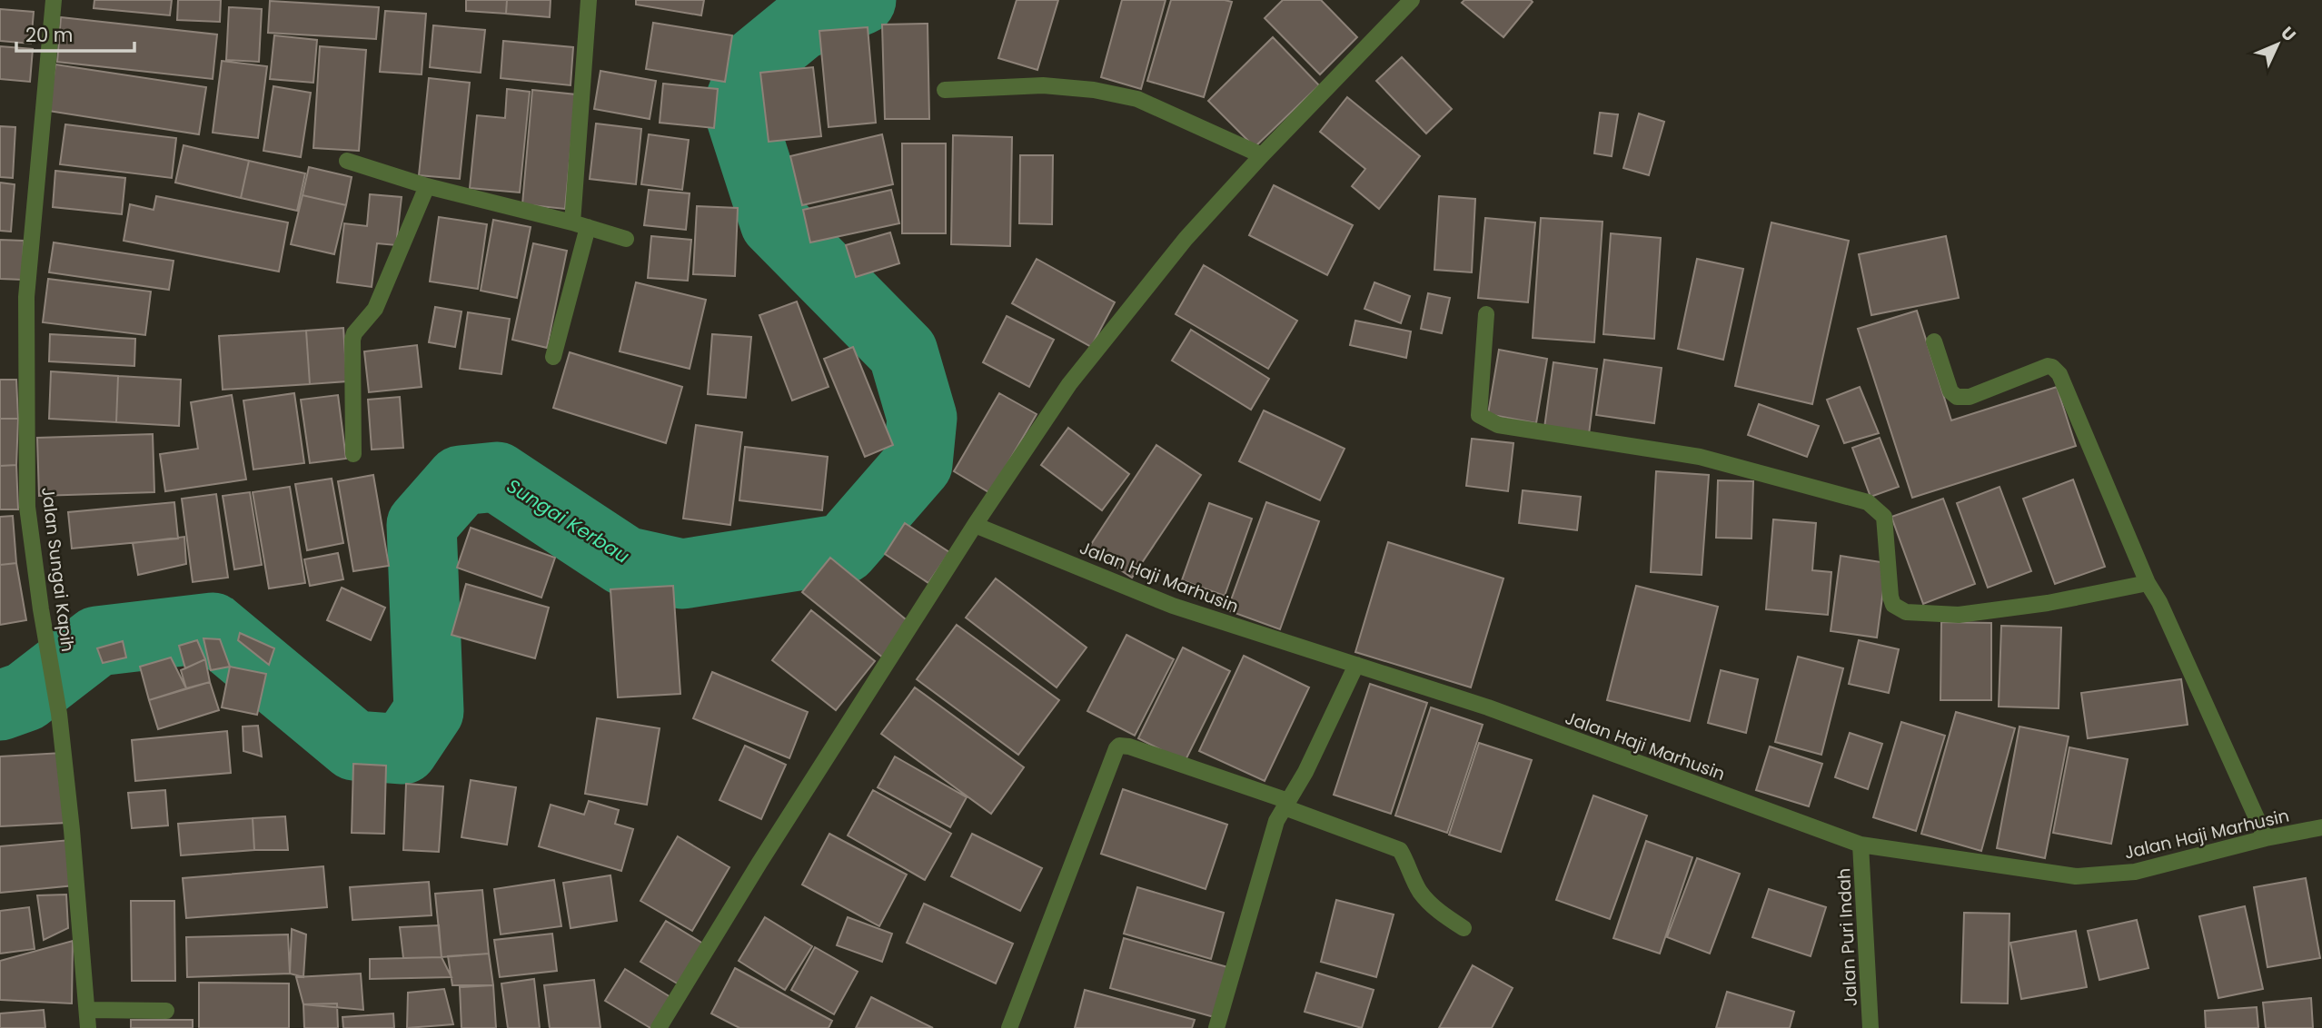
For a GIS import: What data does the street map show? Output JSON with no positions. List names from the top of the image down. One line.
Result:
{"streets":{"street":["Jalan Sungai Kapih","Jalan Haji Marhusin","Jalan Puri Indah"]},"crossings":[["Jalan Haji Marhusin","Jalan Puri Indah"]],"water":["Sungai Kerbau"],"scale_bar":"20 m","north":"top right"}
